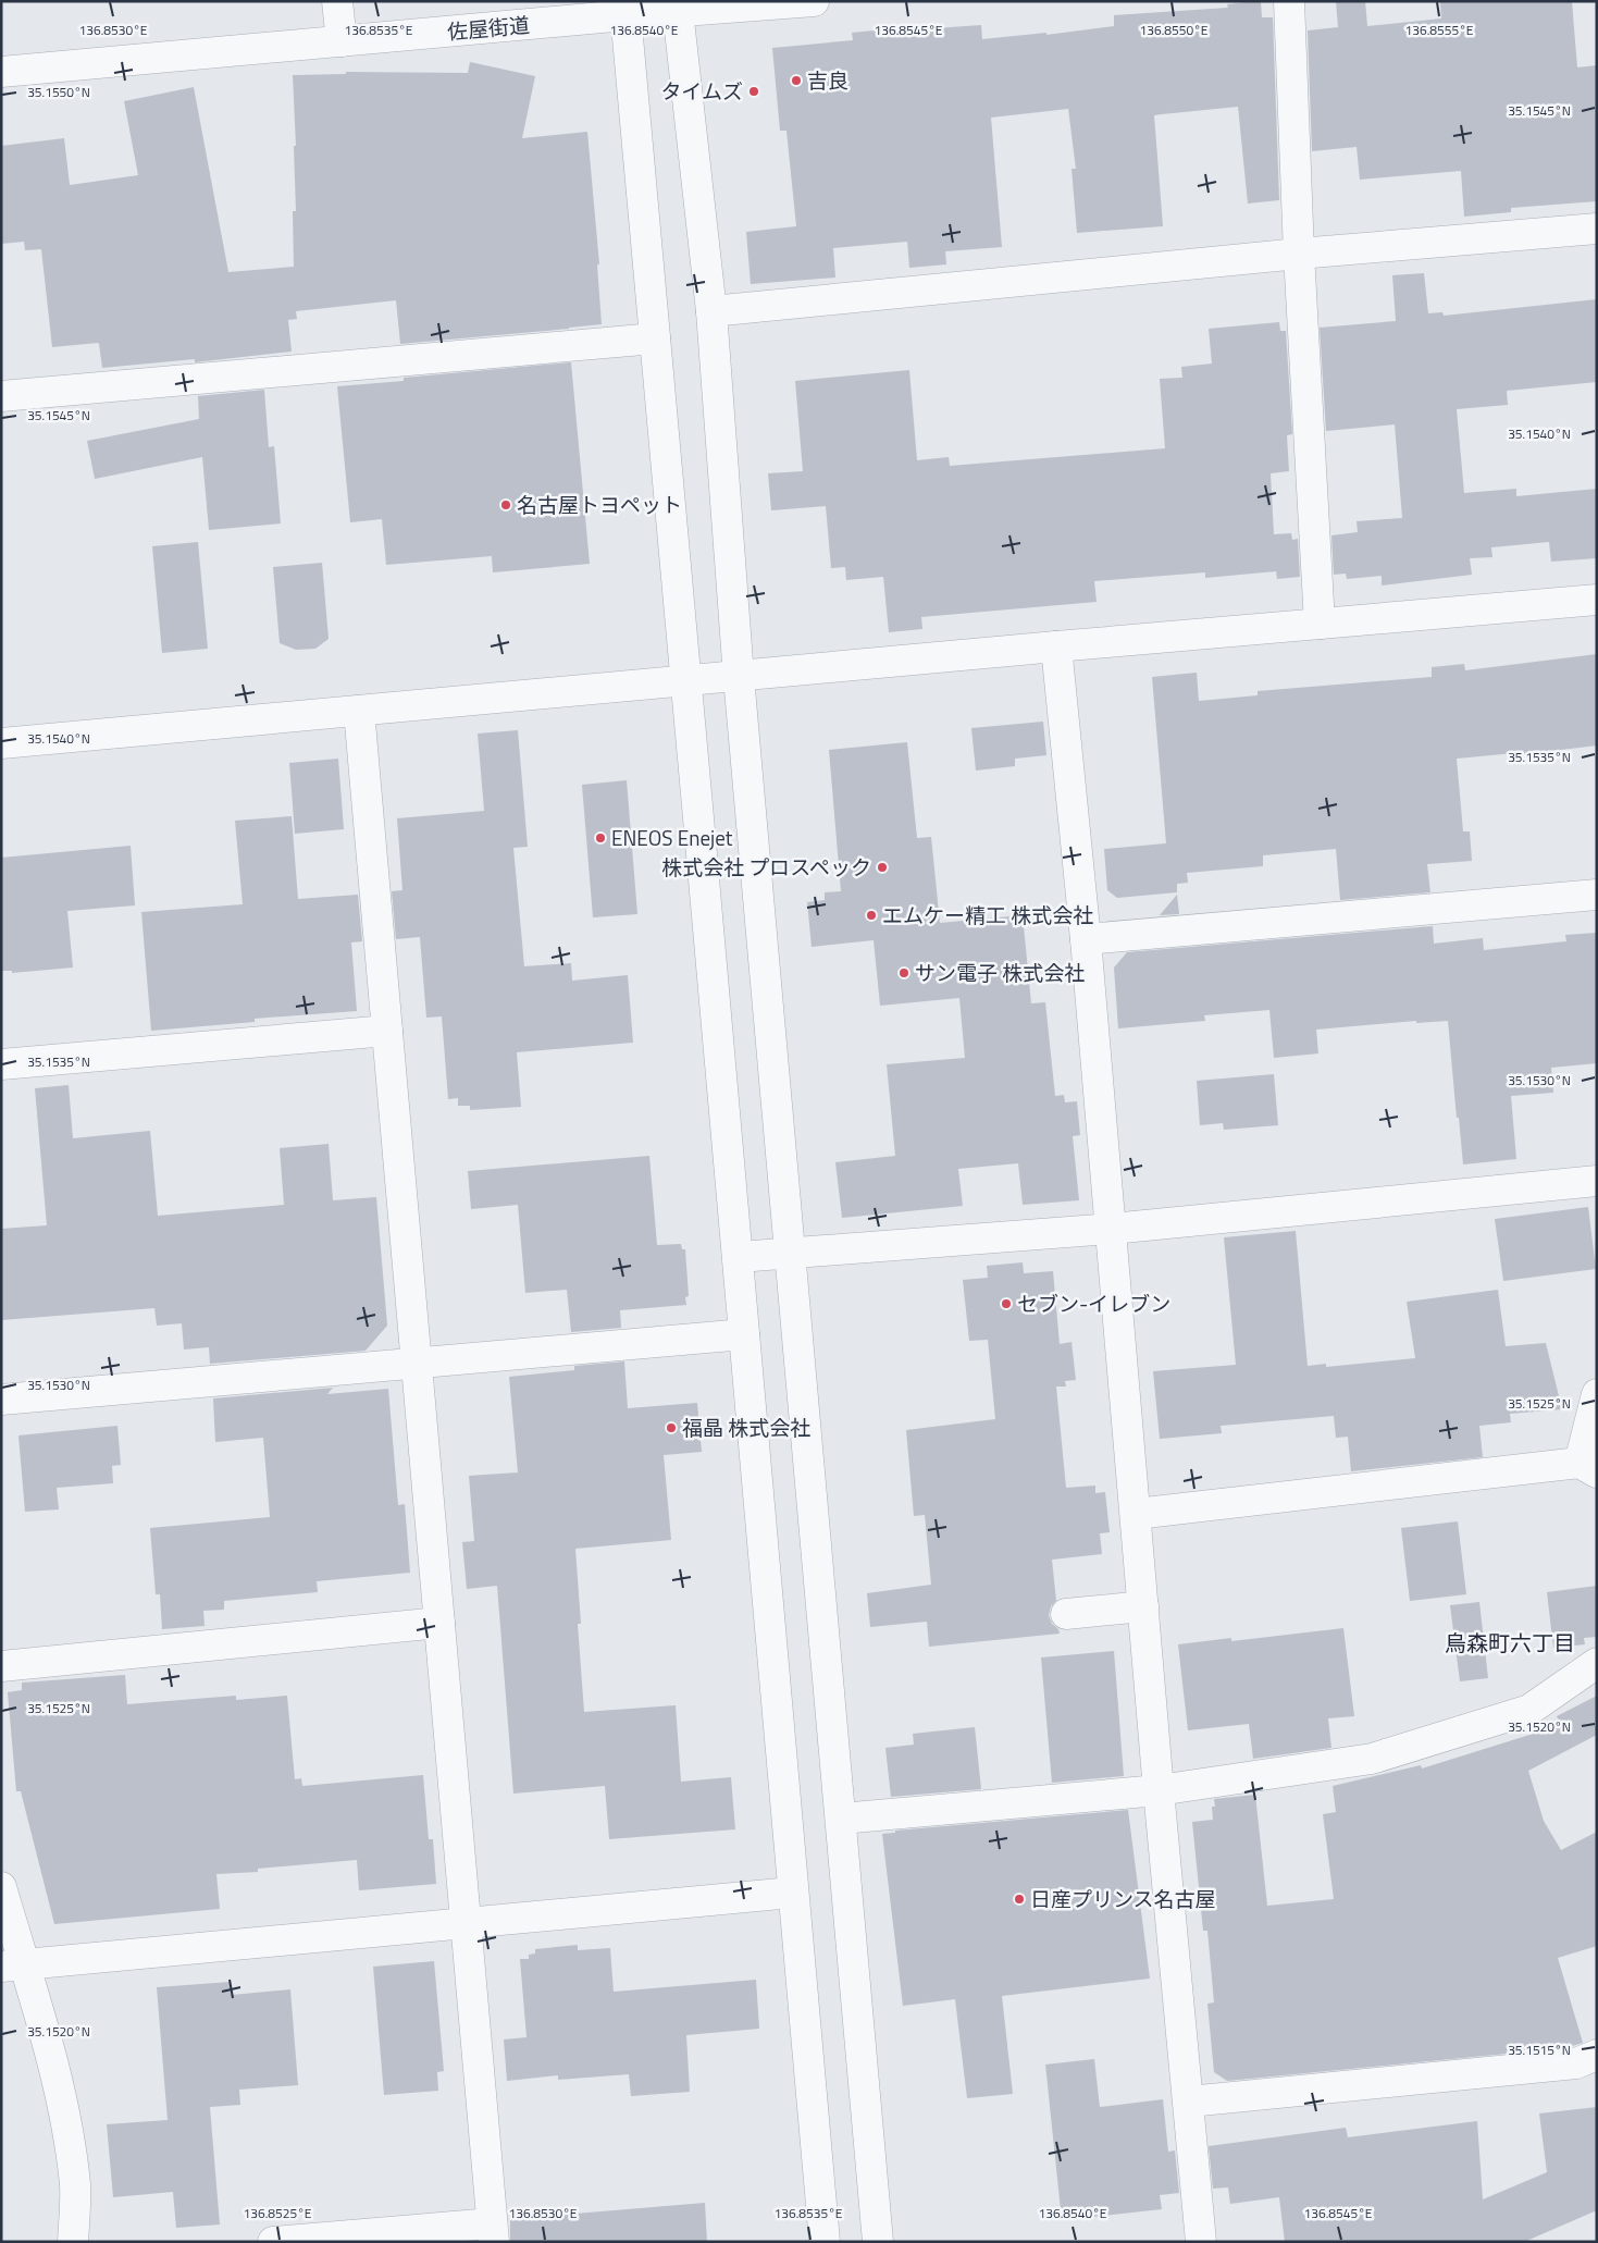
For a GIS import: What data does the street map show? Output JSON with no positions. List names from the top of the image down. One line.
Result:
{"streets":{"street":["佐屋街道"]},"districts":["烏森町六丁目"],"places":["吉良","タイムズ","名古屋トヨペット","ENEOS Enejet","株式会社 プロスペック","エムケー精工 株式会社","サン電子 株式会社","セブン-イレブン","福晶 株式会社","日産プリンス名古屋"],"coordinates":["136.8530°E","136.8535°E","136.8540°E","136.8545°E","136.8550°E","136.8555°E","35.1550°N","35.1545°N","35.1540°N","35.1535°N","35.1530°N","35.1525°N","35.1520°N","35.1515°N","136.8525°E"]}
